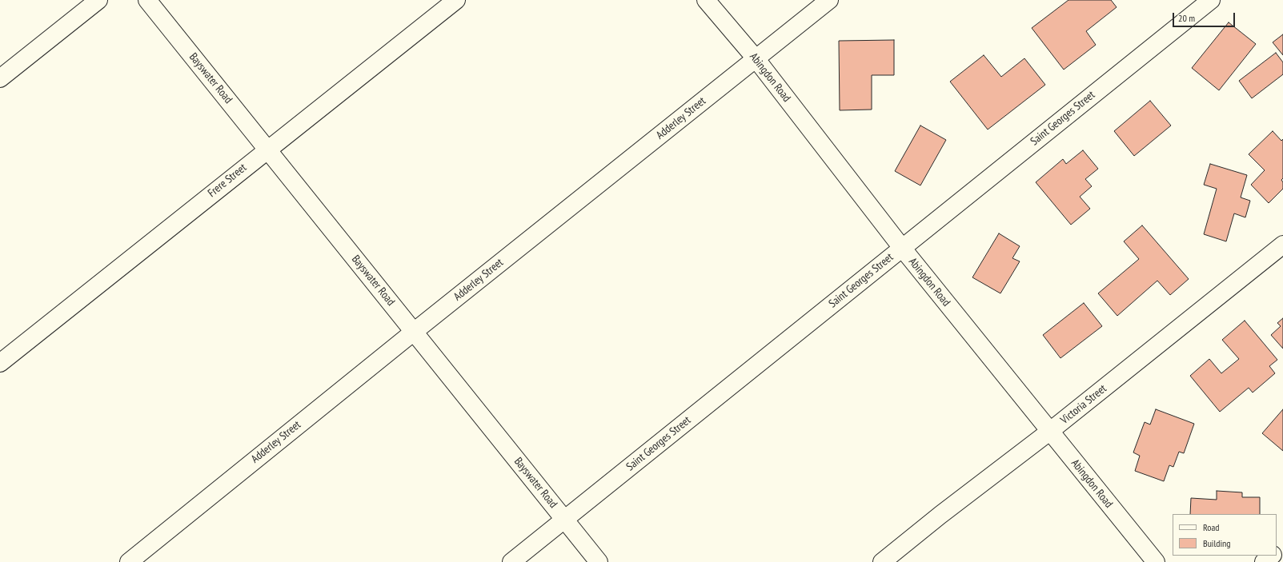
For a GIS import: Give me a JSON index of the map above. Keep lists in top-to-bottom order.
{
  "streets": {
    "street": [
      "Abingdon Road",
      "Bayswater Road",
      "Adderley Street",
      "Saint Georges Street",
      "Frere Street",
      "Victoria Street"
    ]
  },
  "crossings": [
    ["Abingdon Road", "Adderley Street"],
    ["Abingdon Road", "Saint Georges Street"],
    ["Abingdon Road", "Victoria Street"],
    ["Bayswater Road", "Adderley Street"],
    ["Bayswater Road", "Saint Georges Street"],
    ["Bayswater Road", "Frere Street"]
  ],
  "legend": ["Road", "Building"],
  "scale_bar": "20 m"
}
